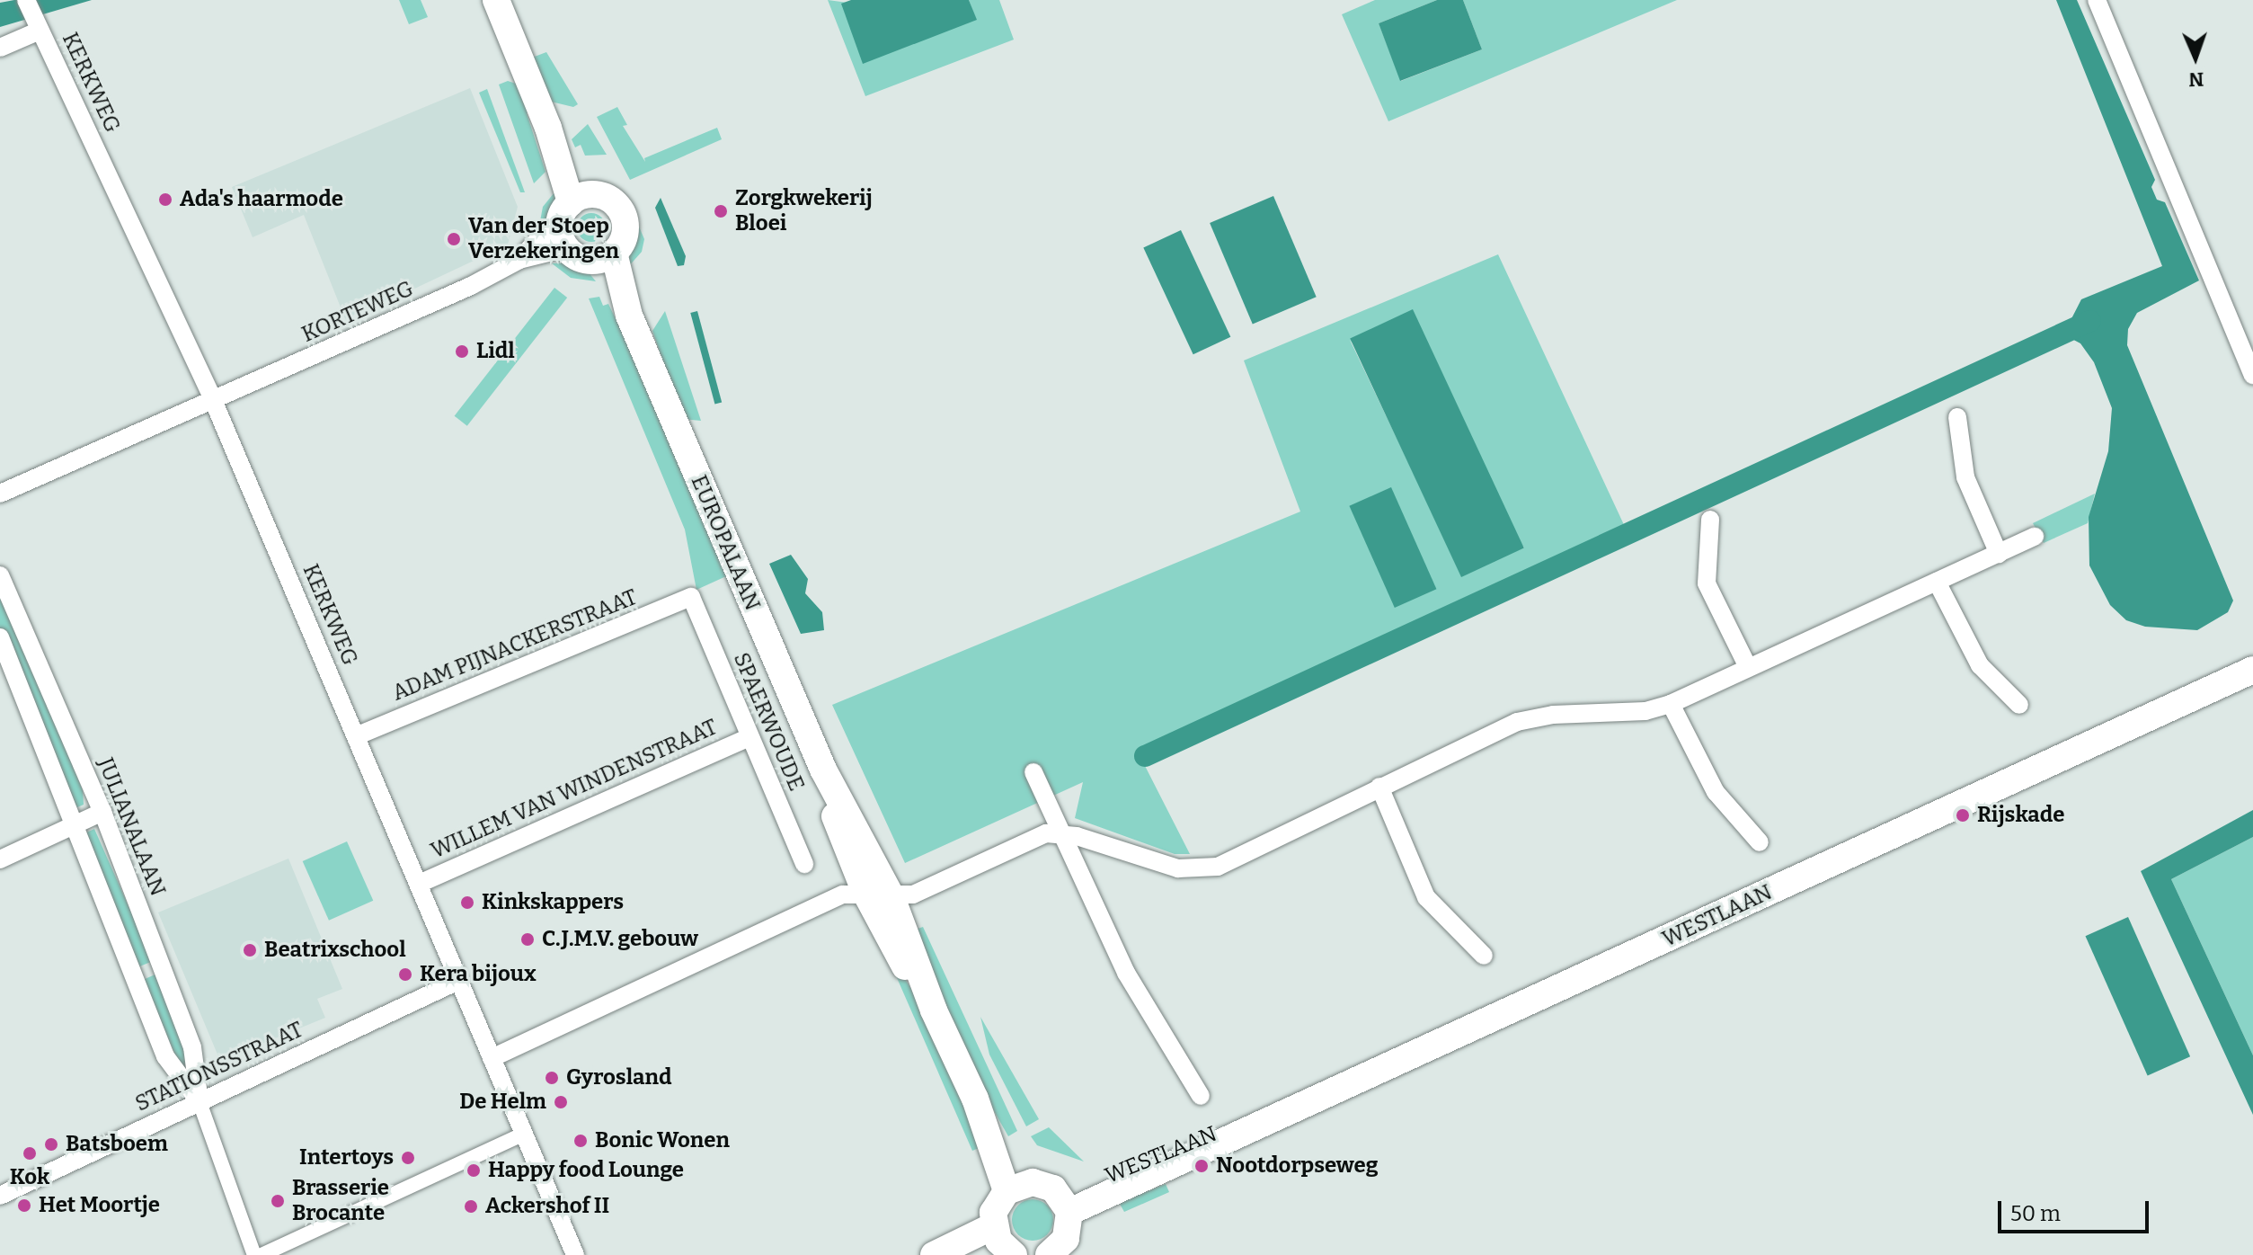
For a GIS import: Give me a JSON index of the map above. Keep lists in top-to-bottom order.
{
  "streets": {
    "main road": ["EUROPALAAN", "WESTLAAN"],
    "street": [
      "KERKWEG",
      "KORTEWEG",
      "ADAM PIJNACKERSTRAAT",
      "SPAERWOUDE",
      "WILLEM VAN WINDENSTRAAT",
      "JULIANALAAN",
      "STATIONSSTRAAT"
    ]
  },
  "crossings": [
    ["KERKWEG", "KORTEWEG"],
    ["KERKWEG", "ADAM PIJNACKERSTRAAT"],
    ["KERKWEG", "WILLEM VAN WINDENSTRAAT"],
    ["KERKWEG", "STATIONSSTRAAT"],
    ["KORTEWEG", "EUROPALAAN"],
    ["ADAM PIJNACKERSTRAAT", "SPAERWOUDE"],
    ["SPAERWOUDE", "WILLEM VAN WINDENSTRAAT"],
    ["JULIANALAAN", "STATIONSSTRAAT"]
  ],
  "places": [
    "Ada's haarmode",
    "Zorgkwekerij Bloei",
    "Van der Stoep Verzekeringen",
    "Lidl",
    "Rijskade",
    "Kinkskappers",
    "C.J.M.V. gebouw",
    "Beatrixschool",
    "Kera bijoux",
    "Gyrosland",
    "De Helm",
    "Bonic Wonen",
    "Batsboem",
    "Kok",
    "Intertoys",
    "Nootdorpseweg",
    "Happy food Lounge",
    "Brasserie Brocante",
    "Het Moortje",
    "Ackershof II"
  ],
  "scale_bar": "50 m",
  "north": "bottom"
}
